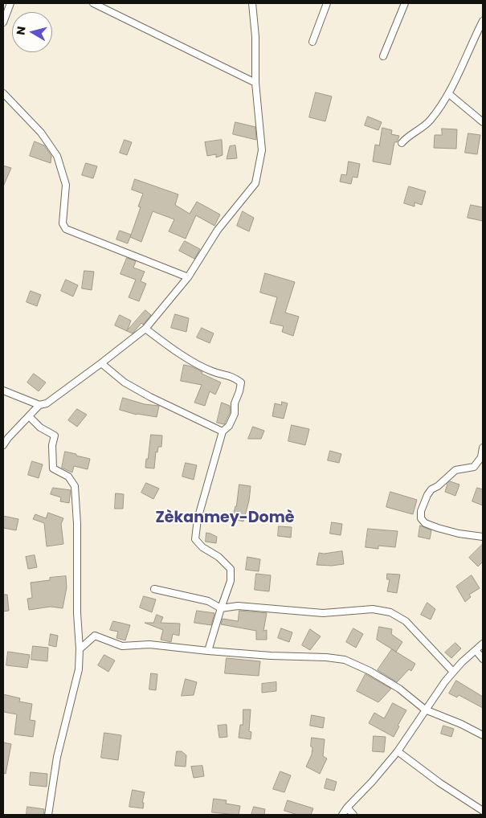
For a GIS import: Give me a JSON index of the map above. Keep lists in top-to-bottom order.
{
  "districts": ["Zèkanmey-Domè"],
  "north": "left"
}
